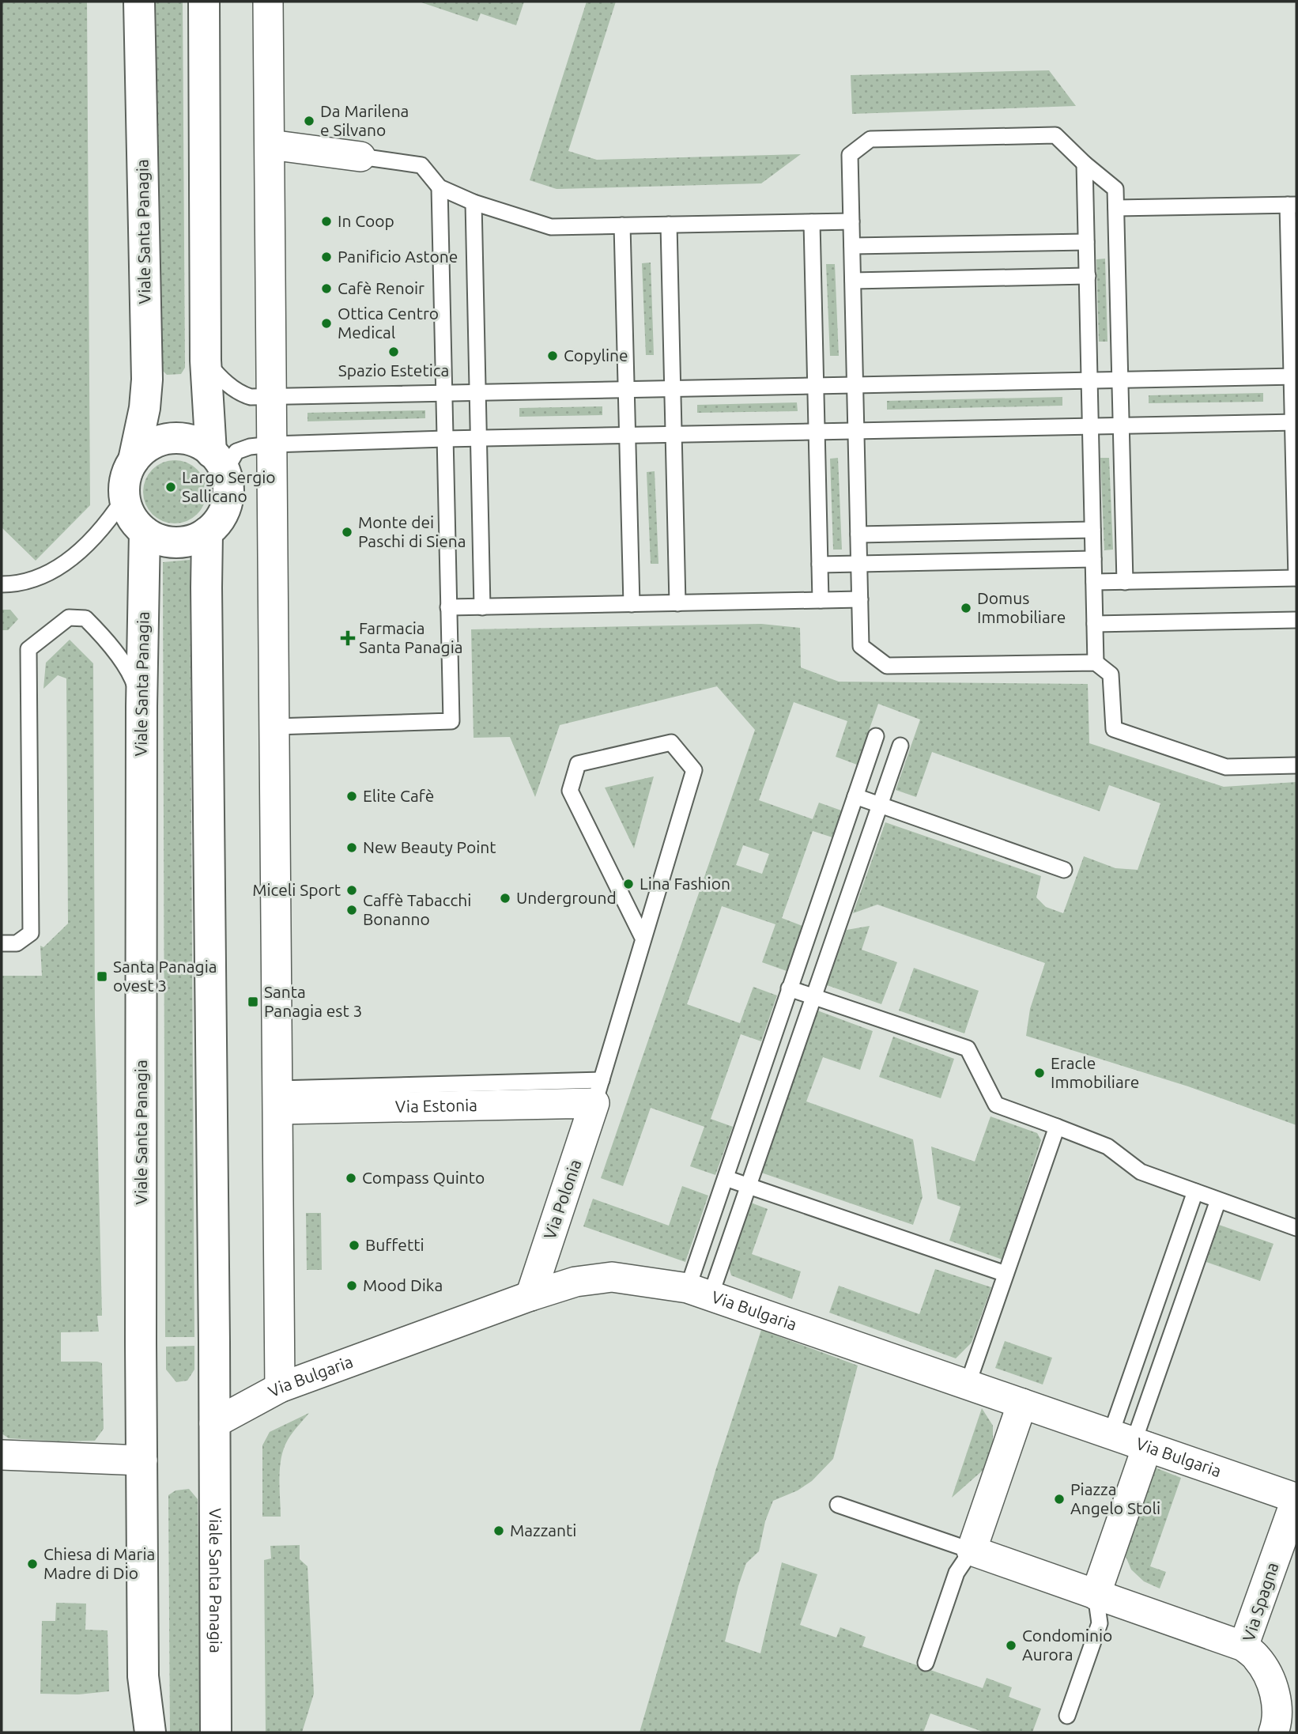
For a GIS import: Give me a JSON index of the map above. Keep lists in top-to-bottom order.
{
  "streets": {
    "main road": ["Viale Santa Panagia"],
    "street": [
      "Via Estonia",
      "Via Polonia",
      "Via Bulgaria",
      "Via Spagna"
    ]
  },
  "crossings": [
    ["Viale Santa Panagia", "Via Bulgaria"],
    ["Via Estonia", "Via Polonia"],
    ["Via Polonia", "Via Bulgaria"],
    ["Via Bulgaria", "Via Spagna"]
  ],
  "places": {
    "other": [
      "Da Marilena e Silvano",
      "In Coop",
      "Panificio Astone",
      "Cafè Renoir",
      "Ottica Centro Medical",
      "Spazio Estetica",
      "Copyline",
      "Largo Sergio Sallicano",
      "Monte dei Paschi di Siena",
      "Domus Immobiliare",
      "Elite Cafè",
      "New Beauty Point",
      "Lina Fashion",
      "Miceli Sport",
      "Underground",
      "Caffè Tabacchi Bonanno",
      "Eracle Immobiliare",
      "Compass Quinto",
      "Buffetti",
      "Mood Dika",
      "Piazza Angelo Stoli",
      "Mazzanti",
      "Chiesa di Maria Madre di Dio",
      "Condominio Aurora"
    ],
    "health": ["Farmacia Santa Panagia"],
    "transit": ["Santa Panagia ovest 3", "Santa Panagia est 3"]
  }
}
